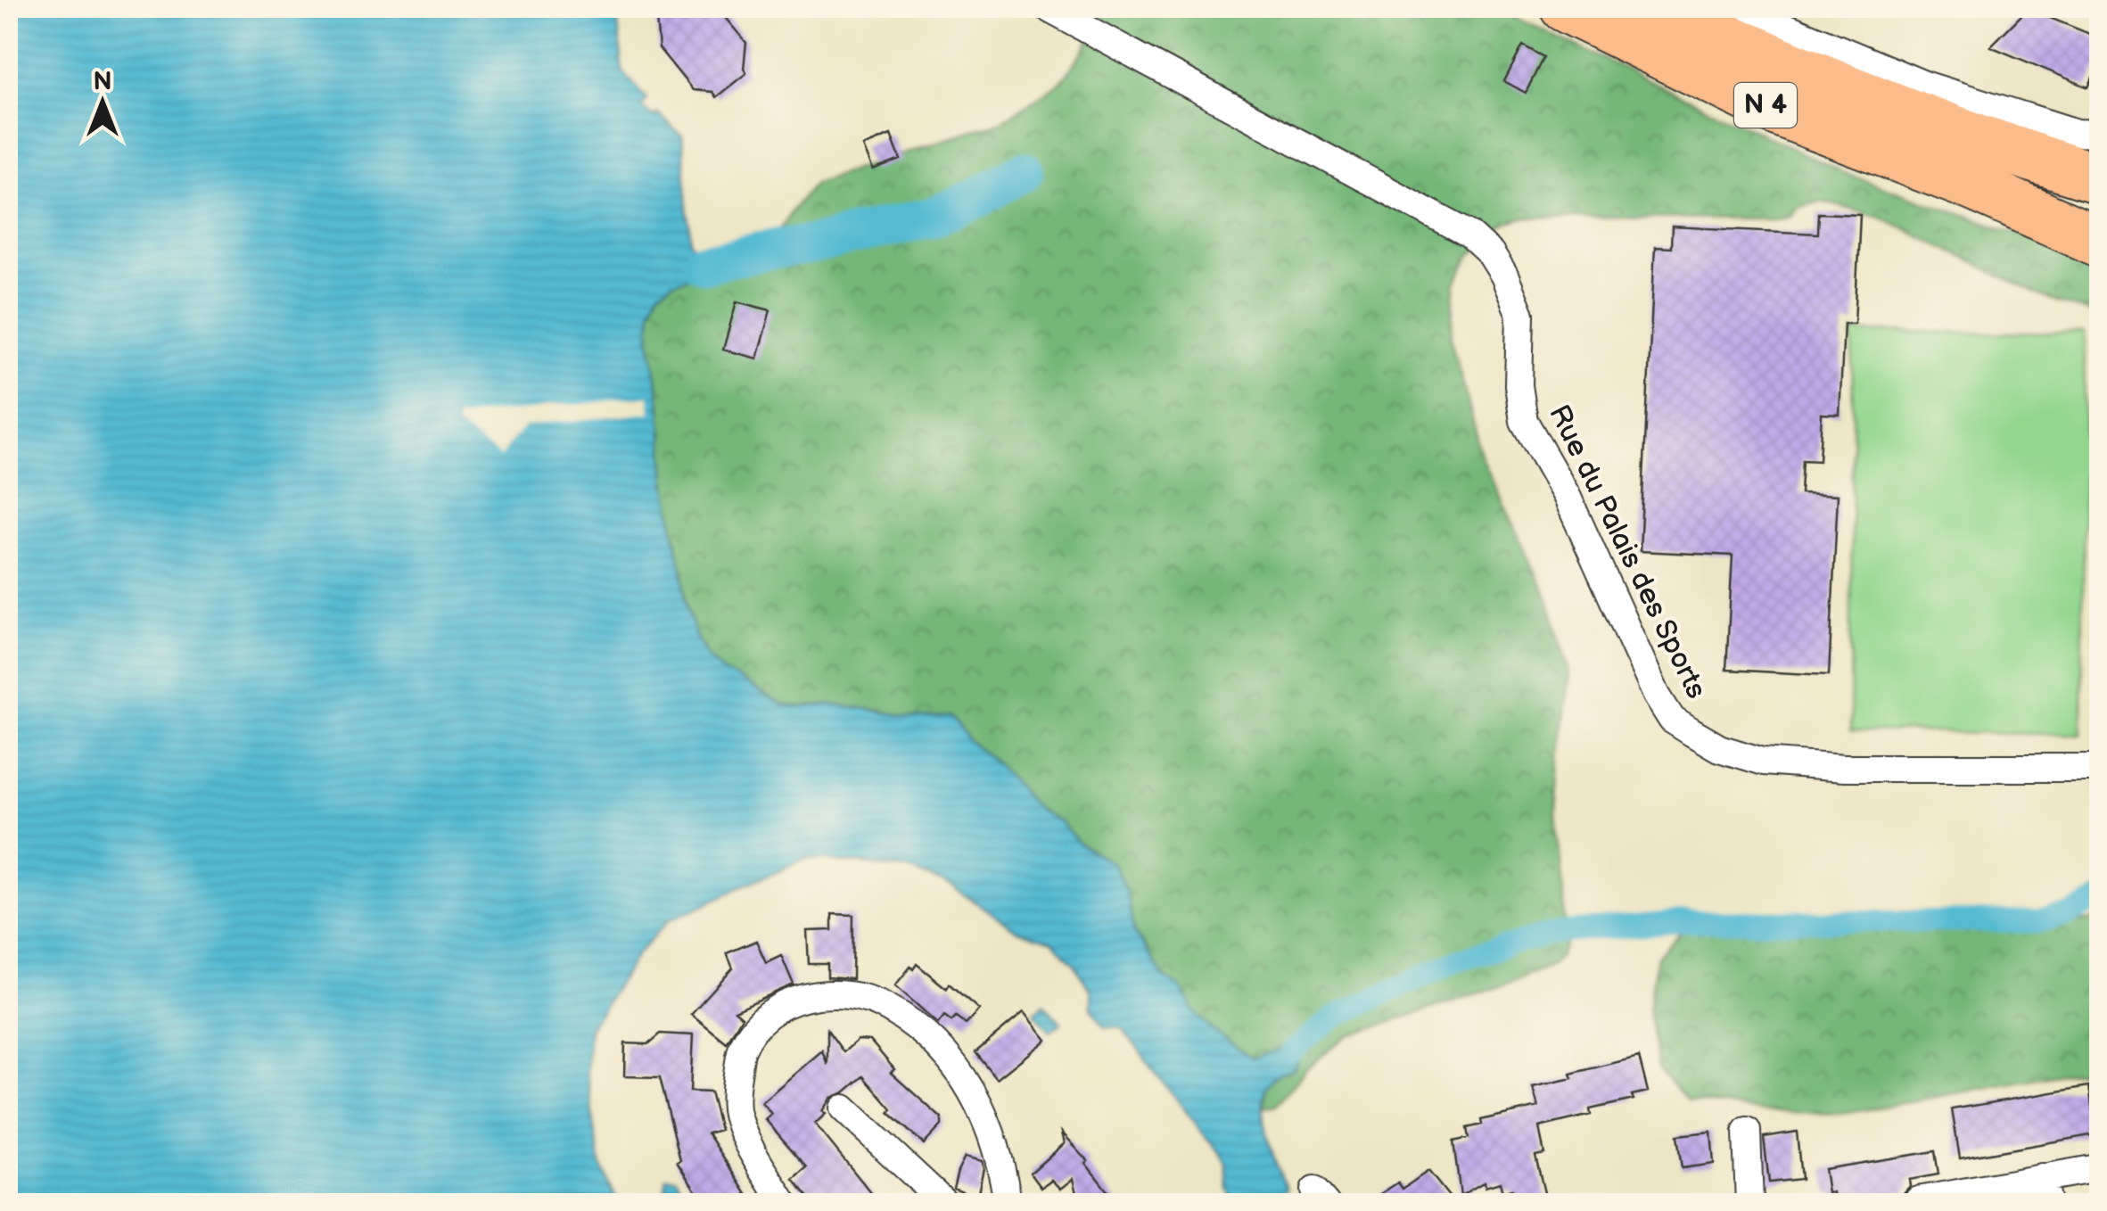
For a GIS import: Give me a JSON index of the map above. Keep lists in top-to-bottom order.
{
  "streets": {
    "highway": ["N 4"],
    "street": ["Rue du Palais des Sports"]
  },
  "north": "top"
}
